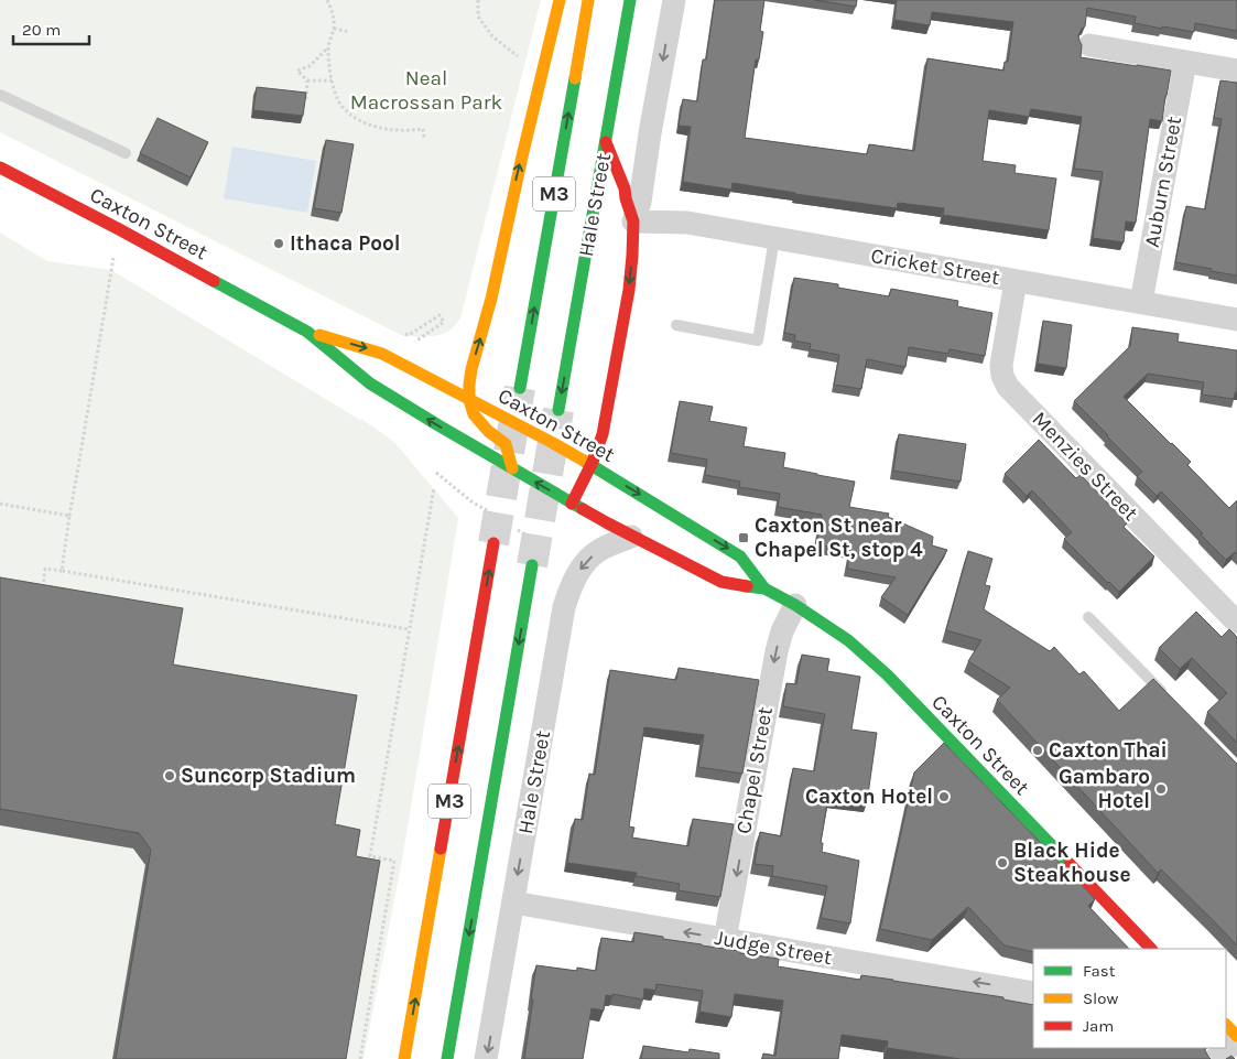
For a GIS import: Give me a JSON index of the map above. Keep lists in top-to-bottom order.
{
  "streets": {
    "main road": ["M3", "Hale Street", "Caxton Street"],
    "street": [
      "Auburn Street",
      "Cricket Street",
      "Menzies Street",
      "Chapel Street",
      "Judge Street"
    ]
  },
  "crossings": [
    ["Auburn Street", "Cricket Street"],
    ["Hale Street", "Caxton Street"],
    ["Hale Street", "Cricket Street"],
    ["Hale Street", "Judge Street"],
    ["Caxton Street", "Chapel Street"],
    ["Cricket Street", "Menzies Street"],
    ["Chapel Street", "Judge Street"]
  ],
  "one_way": ["Chapel Street", "Judge Street"],
  "parks": ["Neal Macrossan Park"],
  "places": {
    "other": [
      "Ithaca Pool",
      "Caxton Thai",
      "Suncorp Stadium",
      "Gambaro Hotel",
      "Caxton Hotel",
      "Black Hide Steakhouse"
    ],
    "transit": ["Caxton St near Chapel St, stop 4"]
  },
  "legend": ["Fast", "Slow", "Jam"],
  "scale_bar": "20 m"
}
